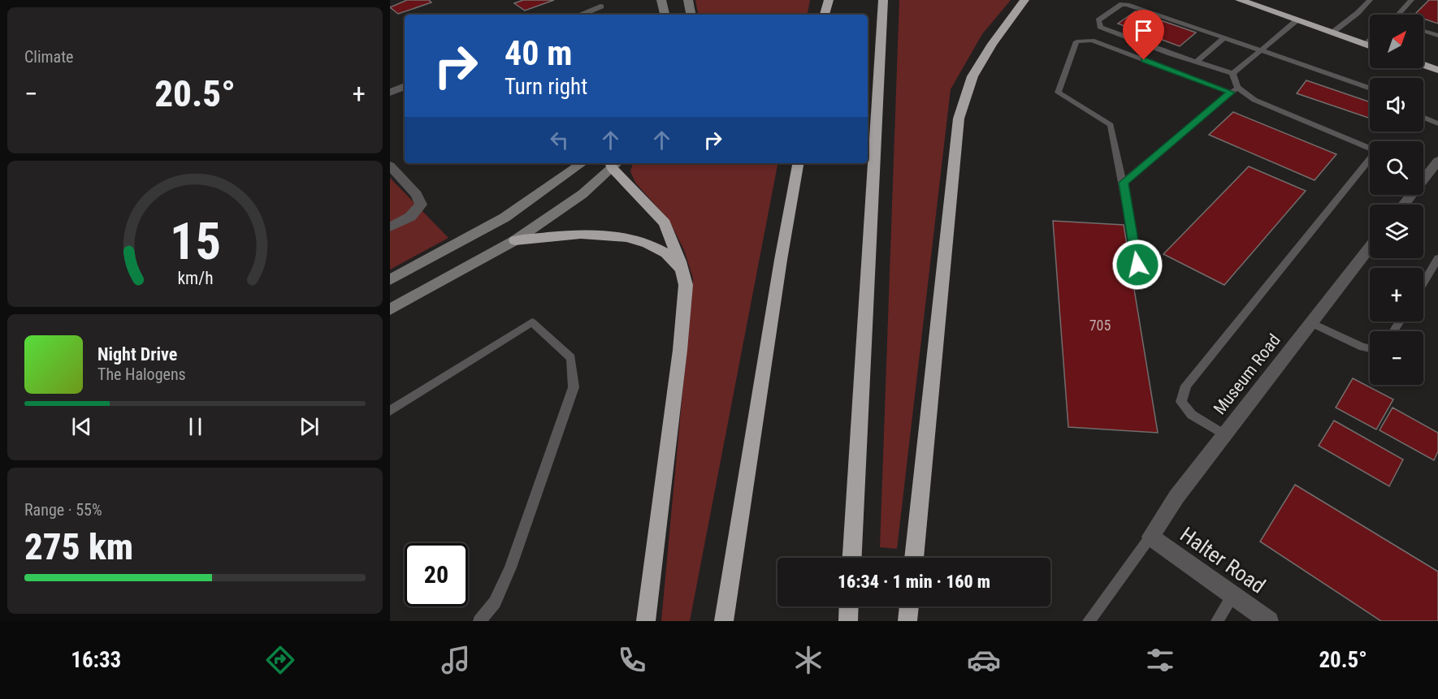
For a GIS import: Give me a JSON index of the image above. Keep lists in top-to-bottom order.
{
  "streets": {
    "street": ["Museum Road", "Halter Road"]
  },
  "crossings": [
    ["Museum Road", "Halter Road"]
  ],
  "house_numbers": ["705"],
  "north": "top right",
  "page": {
    "tile": [
      "Climate",
      ["Range · 55%", "275 km"]
    ],
    "map_buttons": ["+", "−"],
    "turn": ["40 m", "Turn right"],
    "heat": ["−", "20.5°", "+"],
    "song": ["Night Drive", "The Halogens"],
    "limit": "20",
    "trip": "16:34 · 1 min · 160 m",
    "tabs": ["16:33", "20.5°"],
    "gauge": ["15", "km/h"]
  }
}
